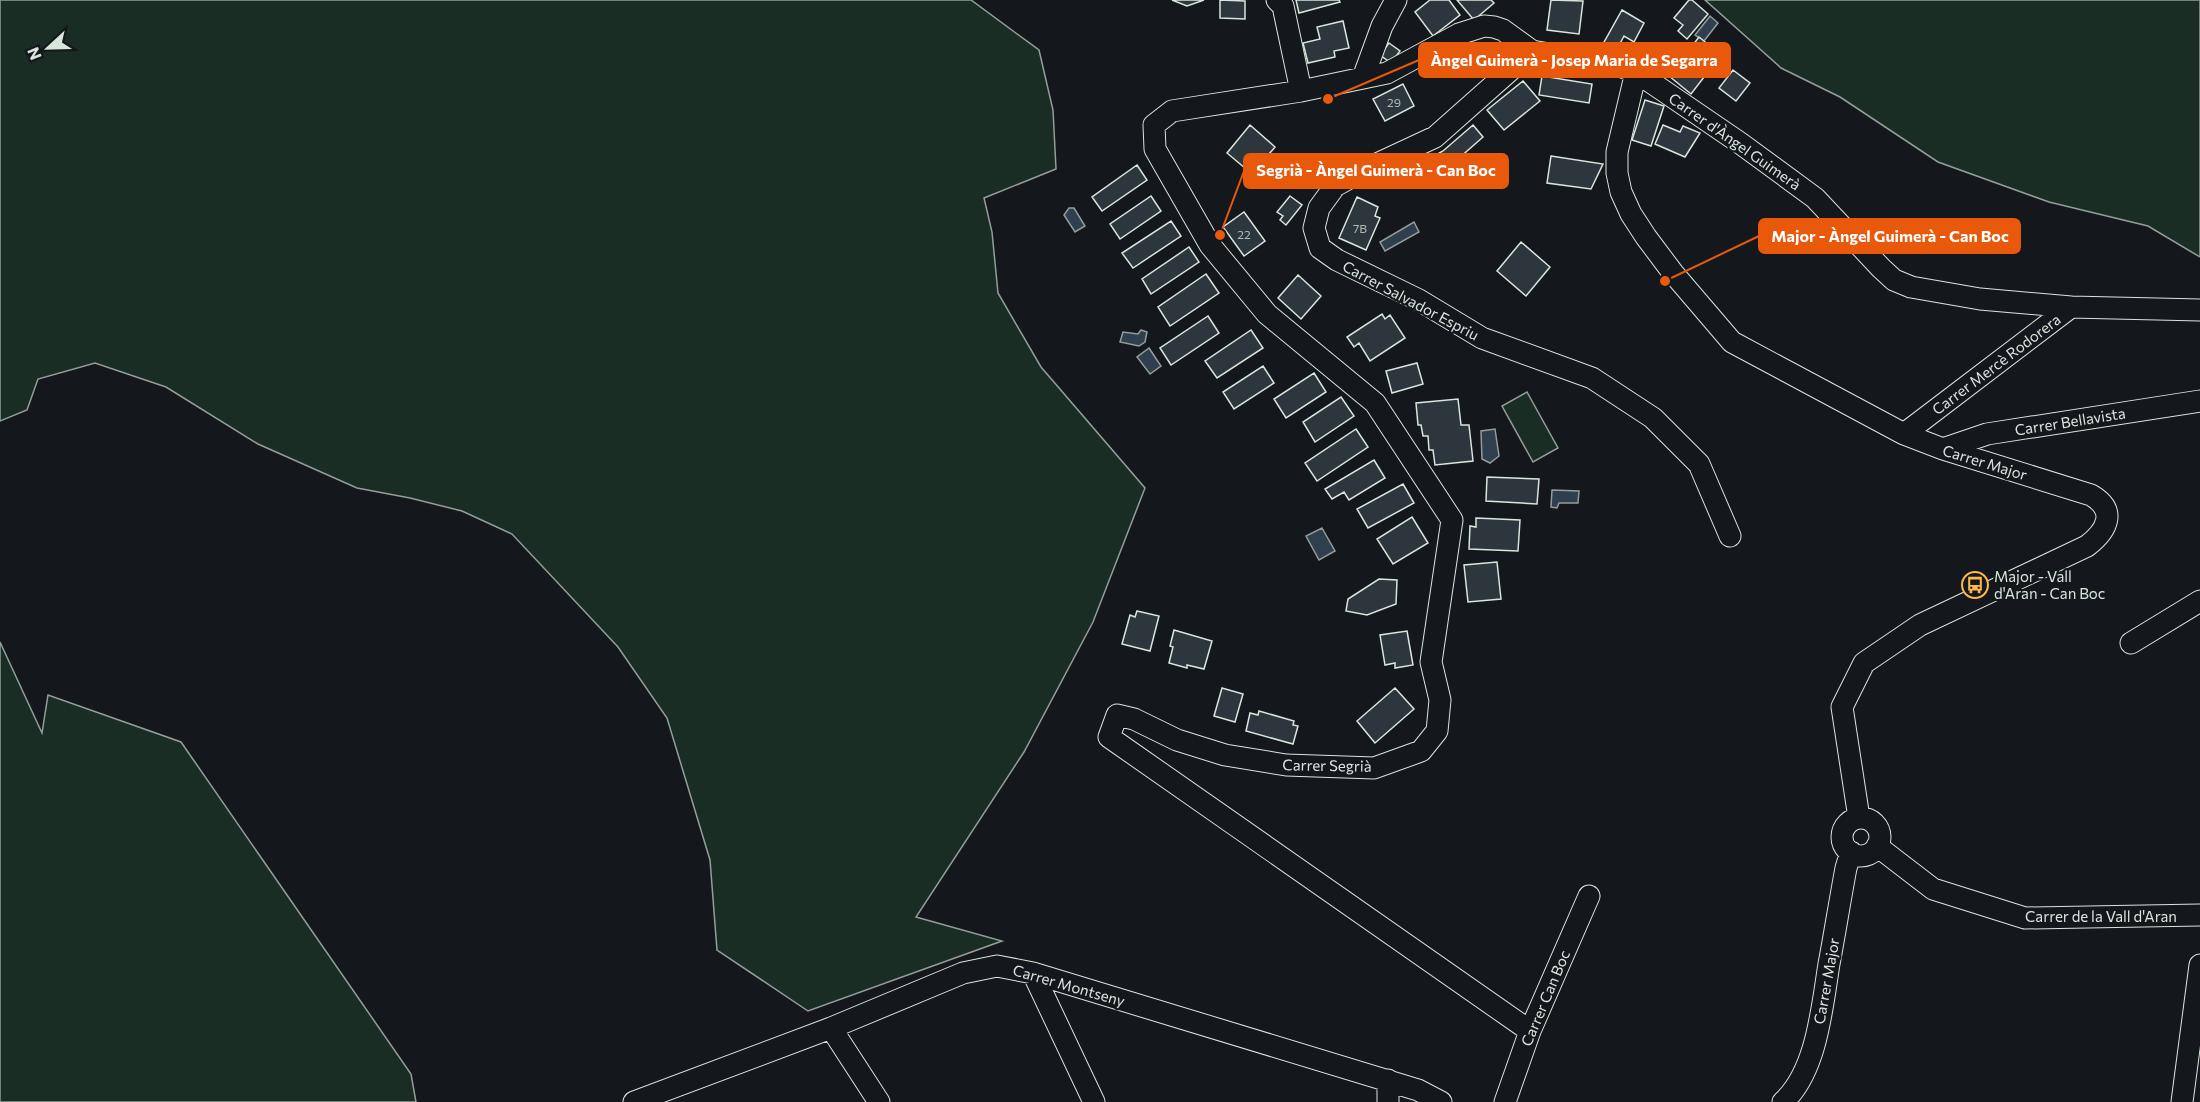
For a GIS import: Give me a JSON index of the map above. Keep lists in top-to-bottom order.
{
  "streets": {
    "street": [
      "Carrer d'Àngel Guimerà",
      "Carrer Salvador Espriu",
      "Carrer Mercè Rodorera",
      "Carrer Bellavista",
      "Carrer Major",
      "Carrer Segrià",
      "Carrer de la Vall d'Aran",
      "Carrer Montseny",
      "Carrer Can Boc"
    ]
  },
  "crossings": [
    ["Carrer d'Àngel Guimerà", "Carrer Salvador Espriu"],
    ["Carrer d'Àngel Guimerà", "Carrer Mercè Rodorera"],
    ["Carrer d'Àngel Guimerà", "Carrer Major"],
    ["Carrer d'Àngel Guimerà", "Carrer Segrià"],
    ["Carrer Mercè Rodorera", "Carrer Major"],
    ["Carrer Bellavista", "Carrer Major"],
    ["Carrer Major", "Carrer de la Vall d'Aran"],
    ["Carrer Segrià", "Carrer Can Boc"]
  ],
  "places": {
    "other": ["Àngel Guimerà - Josep Maria de Segarra", "Segrià - Àngel Guimerà - Can Boc", "Major - Àngel Guimerà - Can Boc"],
    "bus stop": ["Major - Vall d'Aran - Can Boc"]
  },
  "house_numbers": ["29", "7B", "22"],
  "north": "left"
}
